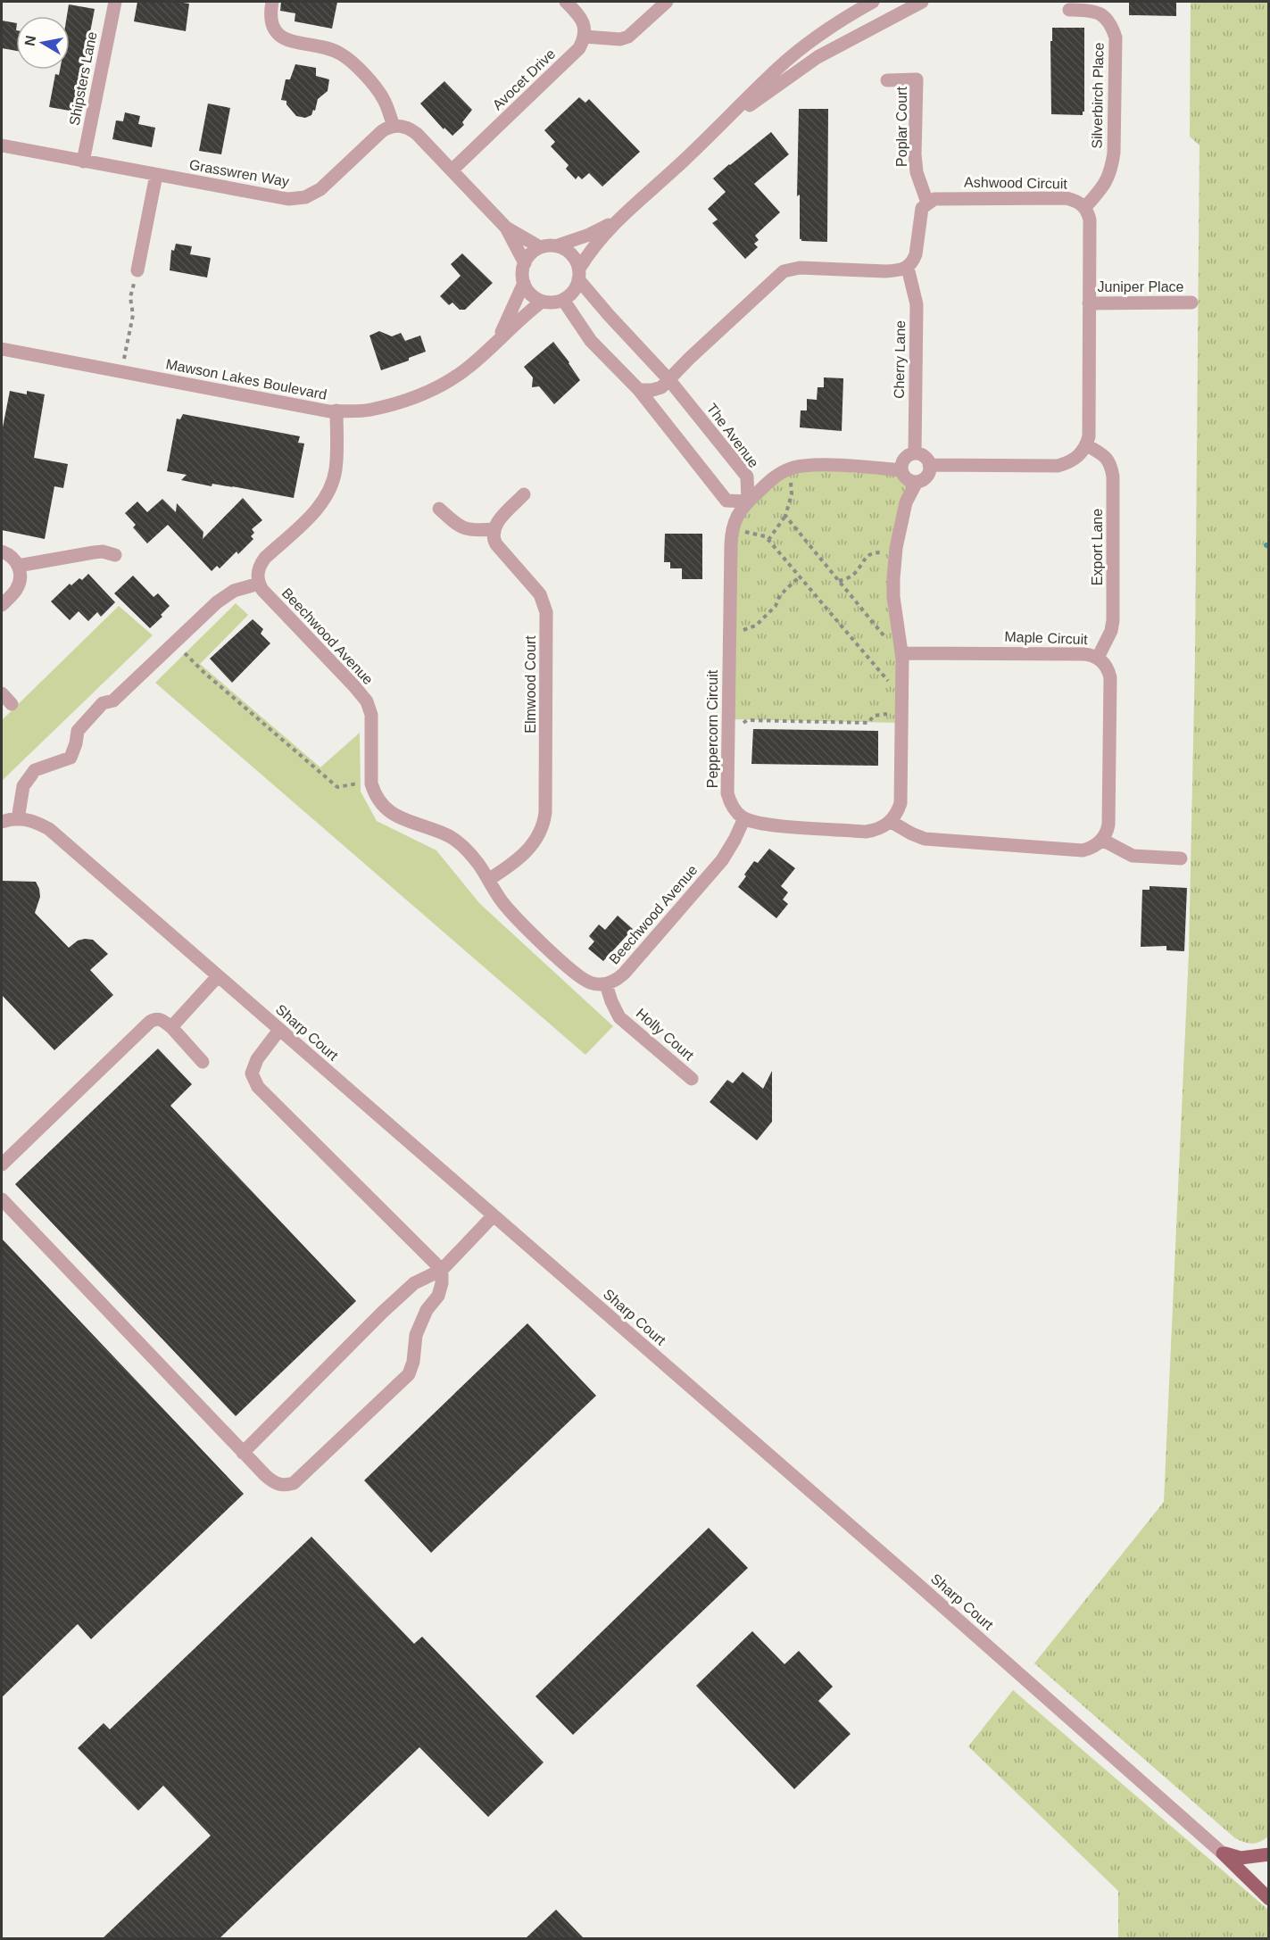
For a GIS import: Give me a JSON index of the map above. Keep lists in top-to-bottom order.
{
  "streets": {
    "street": [
      "Shipsters Lane",
      "Avocet Drive",
      "Silverbirch Place",
      "Poplar Court",
      "Grasswren Way",
      "Ashwood Circuit",
      "Juniper Place",
      "Cherry Lane",
      "Mawson Lakes Boulevard",
      "The Avenue",
      "Export Lane",
      "Beechwood Avenue",
      "Maple Circuit",
      "Elmwood Court",
      "Peppercorn Circuit",
      "Sharp Court",
      "Holly Court"
    ]
  },
  "crossings": [
    ["Shipsters Lane", "Grasswren Way"],
    ["Silverbirch Place", "Ashwood Circuit"],
    ["Poplar Court", "Ashwood Circuit"],
    ["Cherry Lane", "Peppercorn Circuit"],
    ["Mawson Lakes Boulevard", "The Avenue"],
    ["The Avenue", "Peppercorn Circuit"],
    ["Export Lane", "Maple Circuit"],
    ["Beechwood Avenue", "Elmwood Court"],
    ["Beechwood Avenue", "Peppercorn Circuit"],
    ["Beechwood Avenue", "Holly Court"]
  ],
  "north": "left"
}
